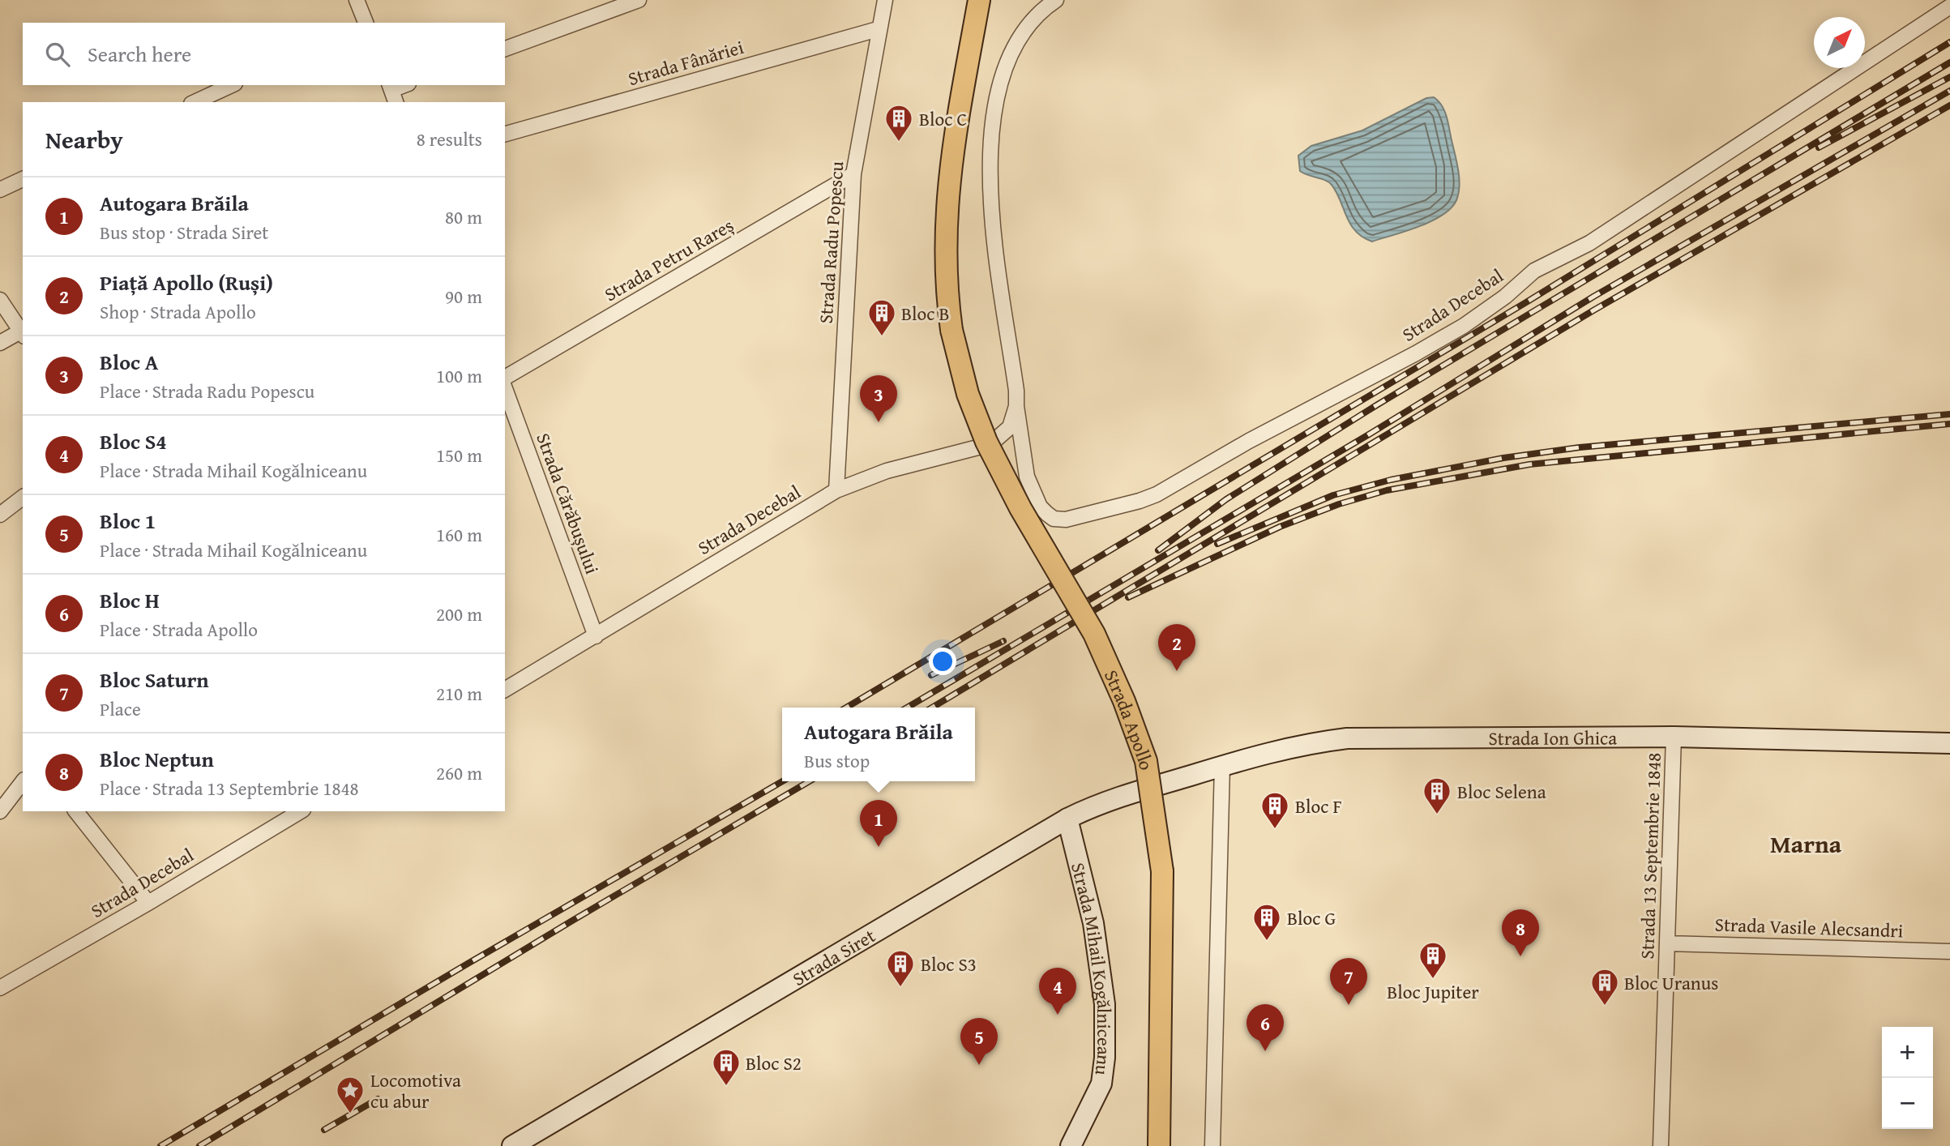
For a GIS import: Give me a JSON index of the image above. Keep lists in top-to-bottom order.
{
  "streets": {
    "main road": ["Strada Apollo"],
    "street": [
      "Strada Fânăriei",
      "Strada Radu Popescu",
      "Strada Petru Rareș",
      "Strada Decebal",
      "Strada Cărăbușului",
      "Strada Ion Ghica",
      "Strada 13 Septembrie 1848",
      "Strada Vasile Alecsandri",
      "Strada Siret",
      "Strada Mihail Kogălniceanu"
    ]
  },
  "crossings": [
    ["Strada Fânăriei", "Strada Radu Popescu"],
    ["Strada Radu Popescu", "Strada Petru Rareș"],
    ["Strada Radu Popescu", "Strada Decebal"],
    ["Strada Decebal", "Strada Cărăbușului"],
    ["Strada Ion Ghica", "Strada 13 Septembrie 1848"],
    ["Strada Ion Ghica", "Strada Siret"],
    ["Strada 13 Septembrie 1848", "Strada Vasile Alecsandri"],
    ["Strada Siret", "Strada Mihail Kogălniceanu"]
  ],
  "districts": ["Marna"],
  "places": {
    "building": [
      "Bloc C",
      "Bloc B",
      "Bloc Selena",
      "Bloc F",
      "Bloc G",
      "Bloc Jupiter",
      "Bloc S3",
      "Bloc Uranus",
      "Bloc S2"
    ],
    "place": ["Locomotiva cu abur"]
  },
  "north": "top right",
  "page": {
    "search": "Search here",
    "heading": ["Nearby", "8 results"],
    "list": [
      {
        "mark": "1",
        "name": "Autogara Brăila",
        "note": "Bus stop · Strada Siret",
        "value": "80 m"
      },
      {
        "mark": "2",
        "name": "Piață Apollo (Ruși)",
        "note": "Shop · Strada Apollo",
        "value": "90 m"
      },
      {
        "mark": "3",
        "name": "Bloc A",
        "note": "Place · Strada Radu Popescu",
        "value": "100 m"
      },
      {
        "mark": "4",
        "name": "Bloc S4",
        "note": "Place · Strada Mihail Kogălniceanu",
        "value": "150 m"
      },
      {
        "mark": "5",
        "name": "Bloc 1",
        "note": "Place · Strada Mihail Kogălniceanu",
        "value": "160 m"
      },
      {
        "mark": "6",
        "name": "Bloc H",
        "note": "Place · Strada Apollo",
        "value": "200 m"
      },
      {
        "mark": "7",
        "name": "Bloc Saturn",
        "note": "Place",
        "value": "210 m"
      },
      {
        "mark": "8",
        "name": "Bloc Neptun",
        "note": "Place · Strada 13 Septembrie 1848",
        "value": "260 m"
      }
    ],
    "pins": [
      "3",
      "2",
      "1",
      "8",
      "7",
      "4",
      "6",
      "5"
    ],
    "popup": ["Autogara Brăila", "Bus stop"],
    "map_buttons": ["+", "−"]
  }
}
